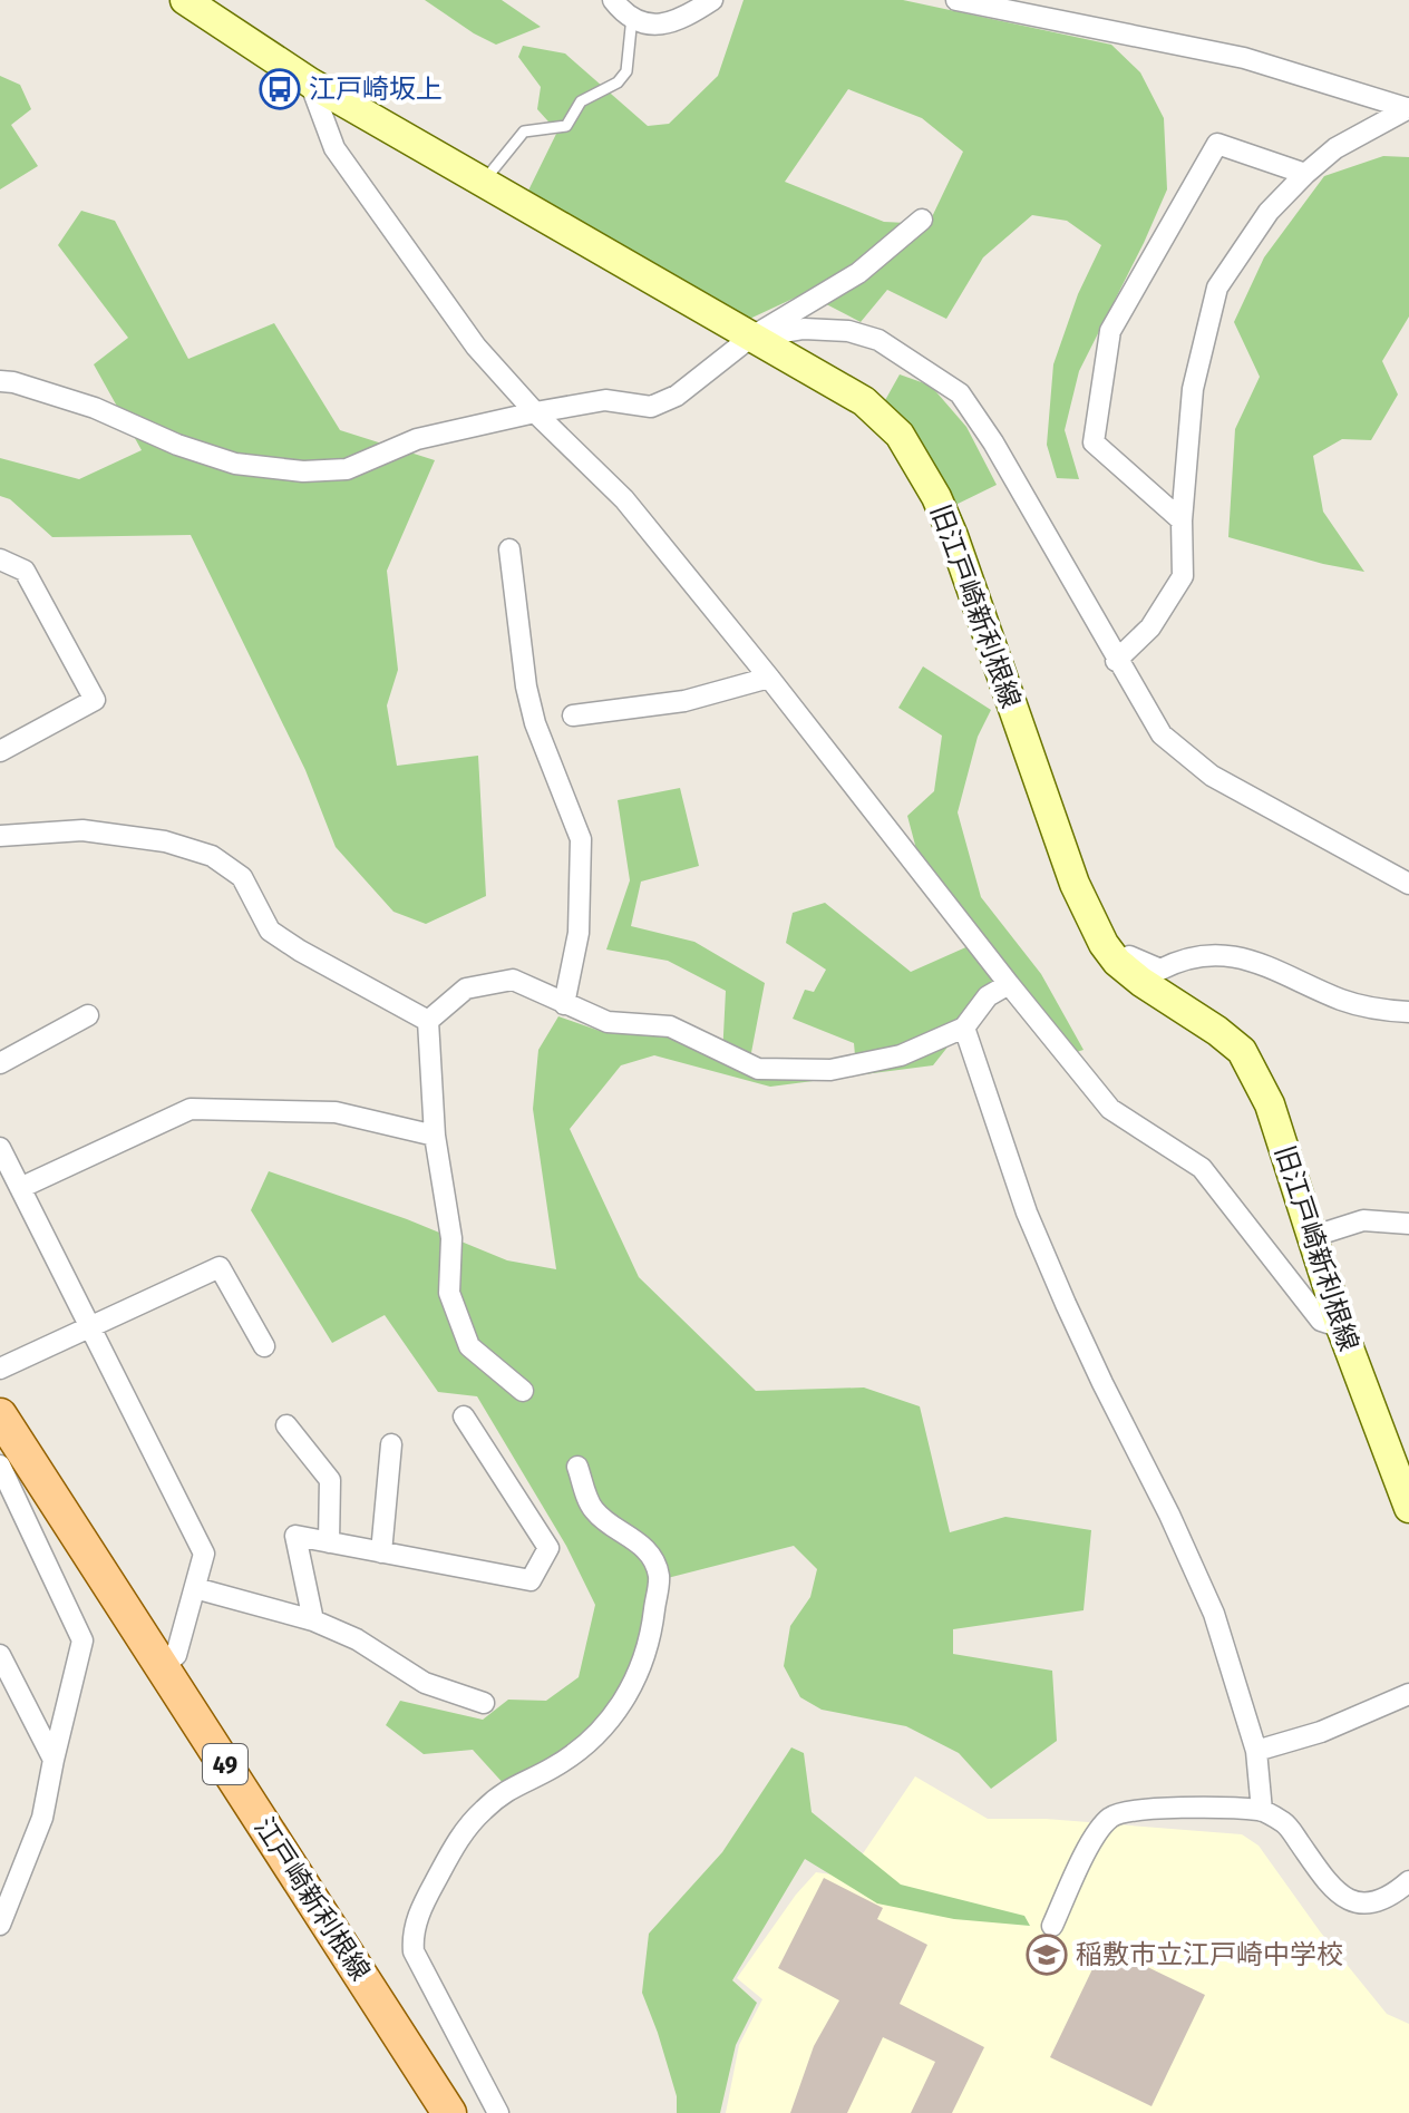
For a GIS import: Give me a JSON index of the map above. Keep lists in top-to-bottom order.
{
  "streets": {
    "main road": ["49", "江戸崎新利根線"],
    "street": ["旧江戸崎新利根線"]
  },
  "places": {
    "bus stop": ["江戸崎坂上"],
    "school or university": ["稲敷市立江戸崎中学校"]
  }
}
